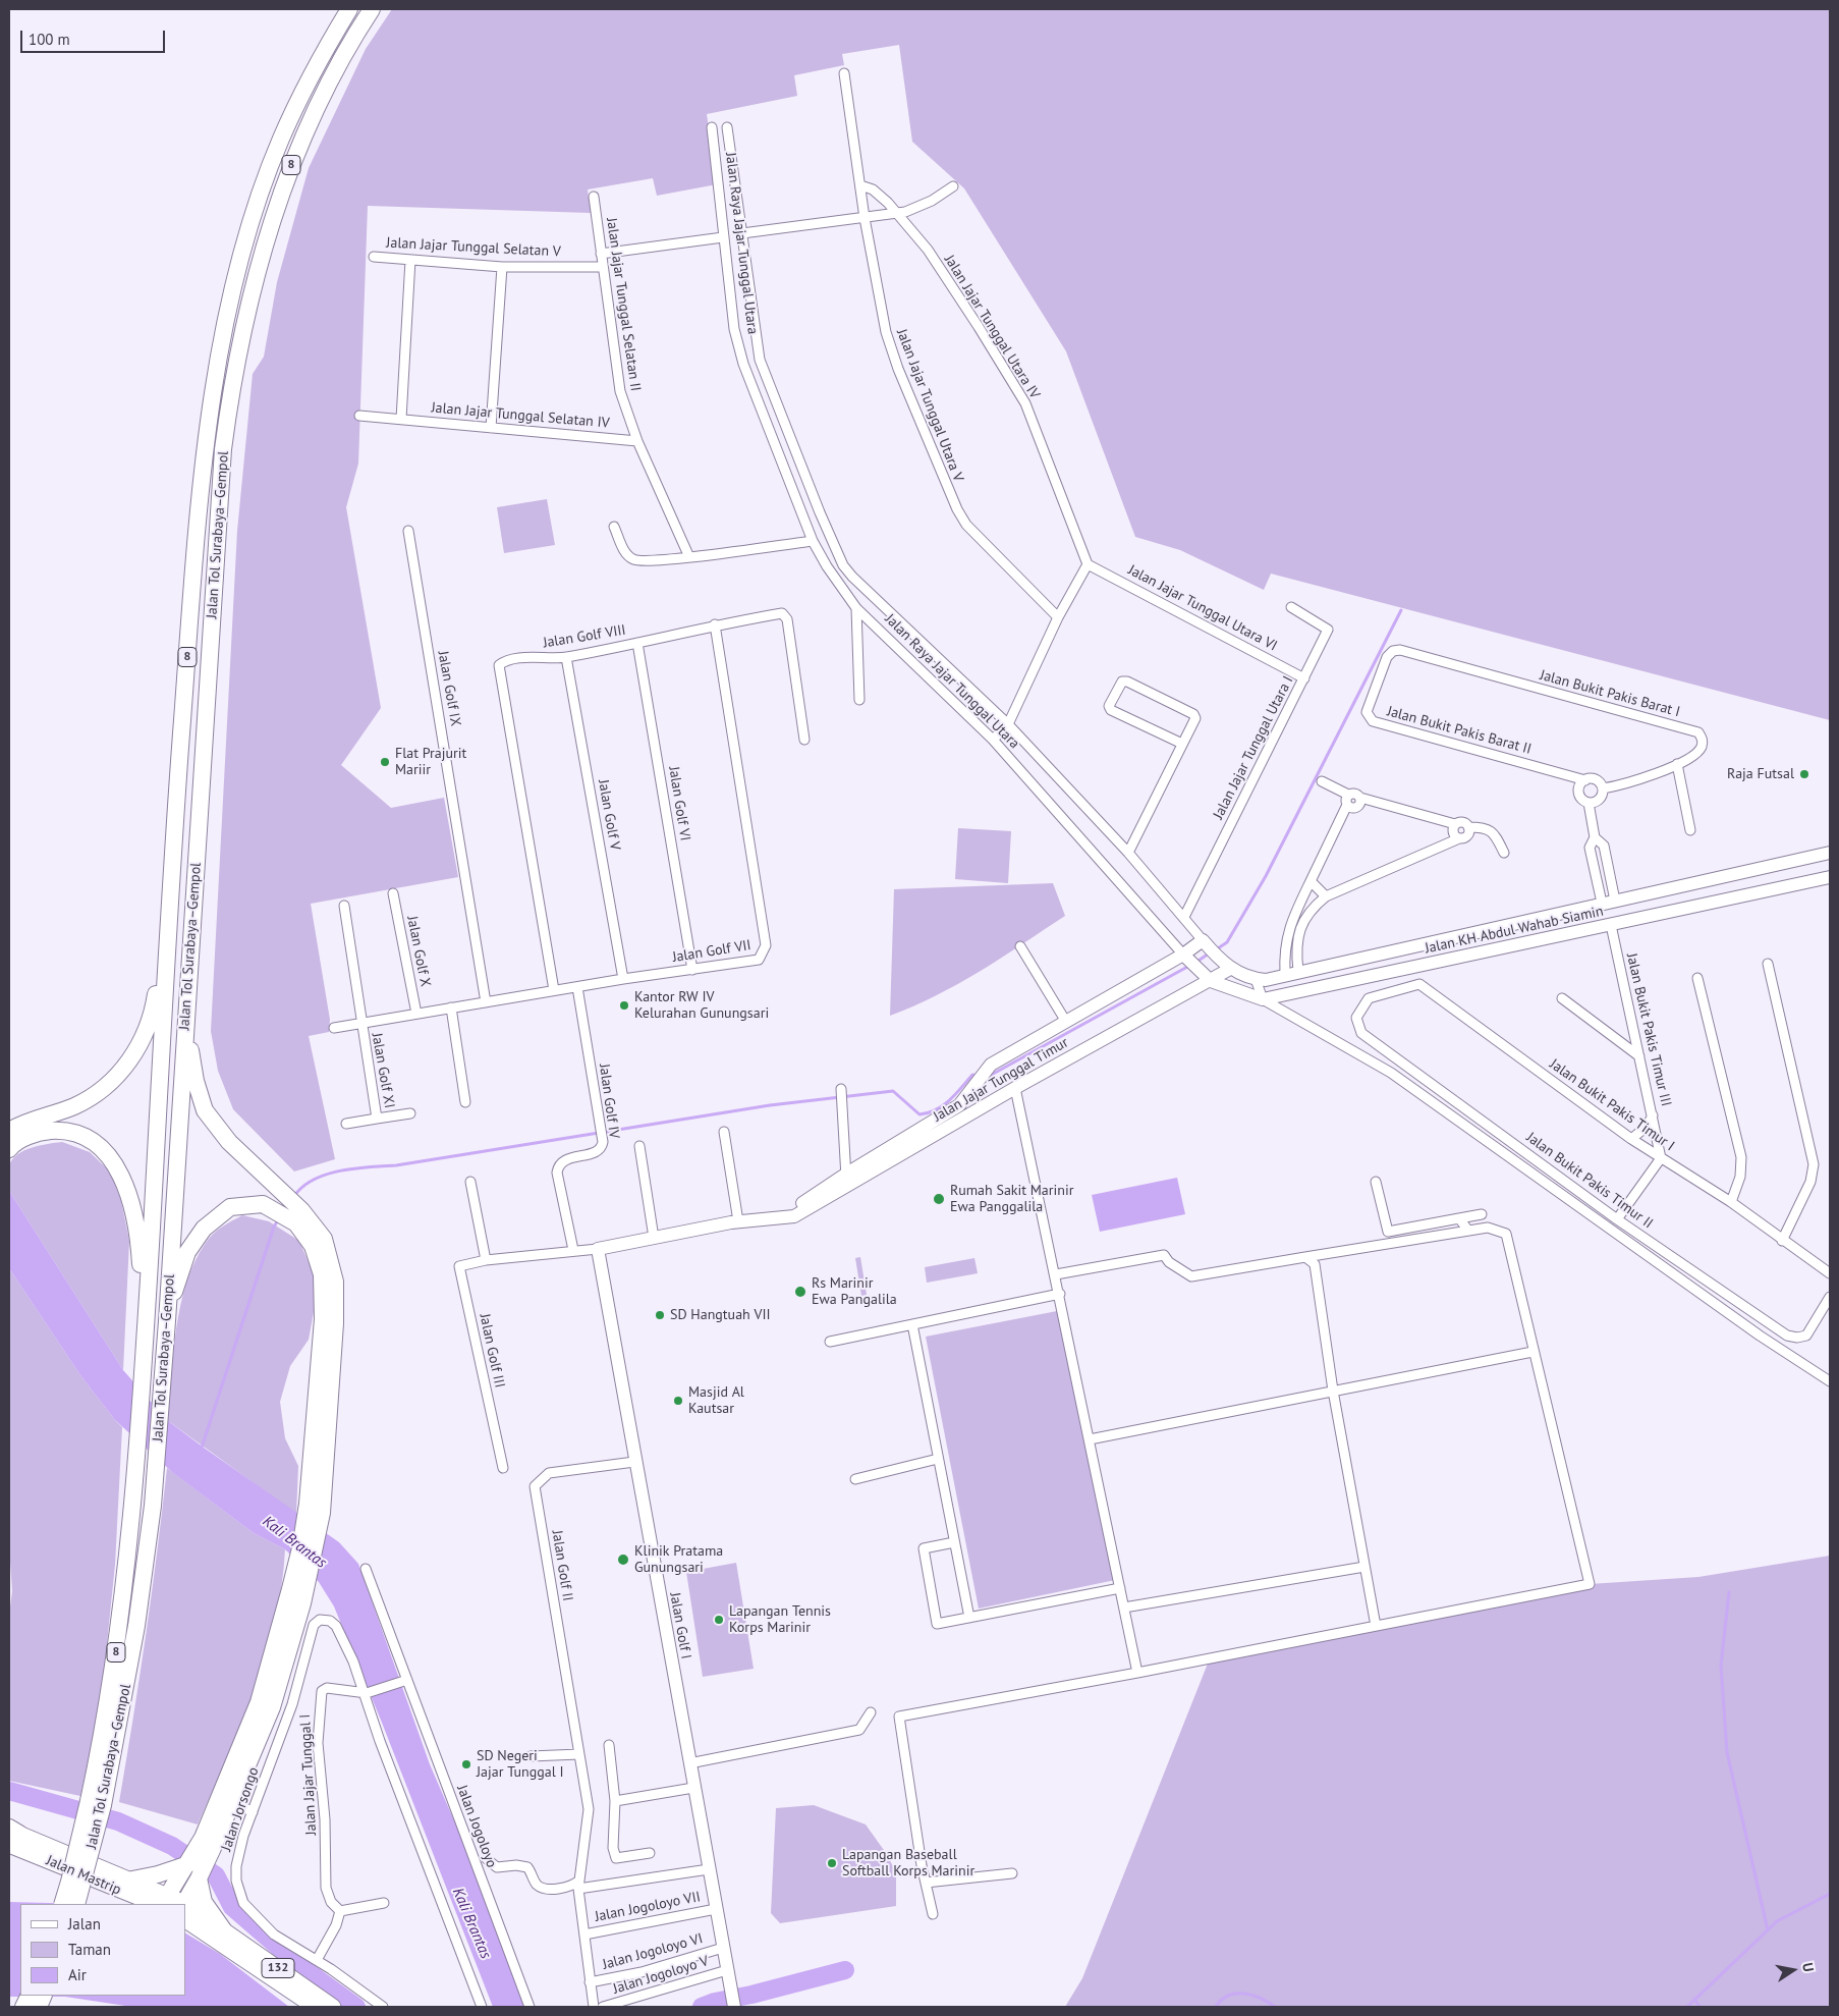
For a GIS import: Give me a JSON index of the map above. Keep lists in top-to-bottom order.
{
  "streets": {
    "highway": ["8", "Jalan Tol Surabaya–Gempol"],
    "main road": [
      "Jalan Raya Jajar Tunggal Utara",
      "Jalan KH Abdul Wahab Siamin",
      "Jalan Jajar Tunggal Timur",
      "Jalan Golf I",
      "Jalan Mastrip",
      "132"
    ],
    "street": [
      "Jalan Jajar Tunggal Selatan V",
      "Jalan Jajar Tunggal Selatan II",
      "Jalan Jajar Tunggal Utara IV",
      "Jalan Jajar Tunggal Utara V",
      "Jalan Jajar Tunggal Selatan IV",
      "Jalan Jajar Tunggal Utara VI",
      "Jalan Golf VIII",
      "Jalan Golf IX",
      "Jalan Bukit Pakis Barat I",
      "Jalan Bukit Pakis Barat II",
      "Jalan Jajar Tunggal Utara I",
      "Jalan Golf VI",
      "Jalan Golf V",
      "Jalan Golf X",
      "Jalan Golf VII",
      "Jalan Bukit Pakis Timur III",
      "Jalan Golf XI",
      "Jalan Golf IV",
      "Jalan Bukit Pakis Timur I",
      "Jalan Bukit Pakis Timur II",
      "Jalan Golf III",
      "Jalan Golf II",
      "Jalan Jajar Tunggal I",
      "Jalan Jorsongo",
      "Jalan Jogoloyo",
      "Jalan Jogoloyo VII",
      "Jalan Jogoloyo VI",
      "Jalan Jogoloyo V"
    ]
  },
  "crossings": [
    ["Jalan Raya Jajar Tunggal Utara", "Jalan Jajar Tunggal Utara I"],
    ["Jalan Raya Jajar Tunggal Utara", "Jalan Jajar Tunggal Timur"],
    ["Jalan Jajar Tunggal Selatan V", "Jalan Jajar Tunggal Selatan II"],
    ["Jalan Jajar Tunggal Selatan II", "Jalan Jajar Tunggal Selatan IV"],
    ["Jalan Jajar Tunggal Utara IV", "Jalan Jajar Tunggal Utara V"],
    ["Jalan Jajar Tunggal Utara IV", "Jalan Jajar Tunggal Utara VI"],
    ["Jalan Jajar Tunggal Utara VI", "Jalan Jajar Tunggal Utara I"],
    ["Jalan Golf VIII", "Jalan Golf VI"],
    ["Jalan Golf VIII", "Jalan Golf V"],
    ["Jalan Golf VIII", "Jalan Golf VII"],
    ["Jalan Golf IX", "Jalan Golf VII"],
    ["Jalan Bukit Pakis Barat I", "Jalan Bukit Pakis Barat II"],
    ["Jalan Golf VI", "Jalan Golf VII"],
    ["Jalan Golf V", "Jalan Golf VII"],
    ["Jalan KH Abdul Wahab Siamin", "Jalan Bukit Pakis Timur III"],
    ["Jalan Golf X", "Jalan Golf VII"],
    ["Jalan Golf VII", "Jalan Golf XI"],
    ["Jalan Golf VII", "Jalan Golf IV"],
    ["Jalan Bukit Pakis Timur III", "Jalan Bukit Pakis Timur I"],
    ["Jalan Jajar Tunggal Timur", "Jalan Golf III"],
    ["Jalan Jajar Tunggal Timur", "Jalan Golf I"],
    ["Jalan Golf IV", "Jalan Golf III"],
    ["Jalan Bukit Pakis Timur I", "Jalan Bukit Pakis Timur II"],
    ["Jalan Golf III", "Jalan Golf I"],
    ["Jalan Golf II", "Jalan Golf I"],
    ["Jalan Golf II", "Jalan Jogoloyo VII"],
    ["Jalan Golf II", "Jalan Jogoloyo VI"],
    ["Jalan Golf I", "Jalan Jogoloyo VII"],
    ["Jalan Golf I", "Jalan Jogoloyo VI"],
    ["Jalan Golf I", "Jalan Jogoloyo V"],
    ["Jalan Jajar Tunggal I", "Jalan Jorsongo"],
    ["Jalan Jajar Tunggal I", "Jalan Jogoloyo"]
  ],
  "water": ["Kali Brantas"],
  "places": [
    "Flat Prajurit Mariir",
    "Raja Futsal",
    "Kantor RW IV Kelurahan Gunungsari",
    "Rumah Sakit Marinir Ewa Panggalila",
    "Rs Marinir Ewa Pangalila",
    "SD Hangtuah VII",
    "Masjid Al Kautsar",
    "Klinik Pratama Gunungsari",
    "Lapangan Tennis Korps Marinir",
    "SD Negeri Jajar Tunggal I",
    "Lapangan Baseball Softball Korps Marinir"
  ],
  "legend": ["Jalan", "Taman", "Air"],
  "scale_bar": "100 m",
  "north": "right"
}
